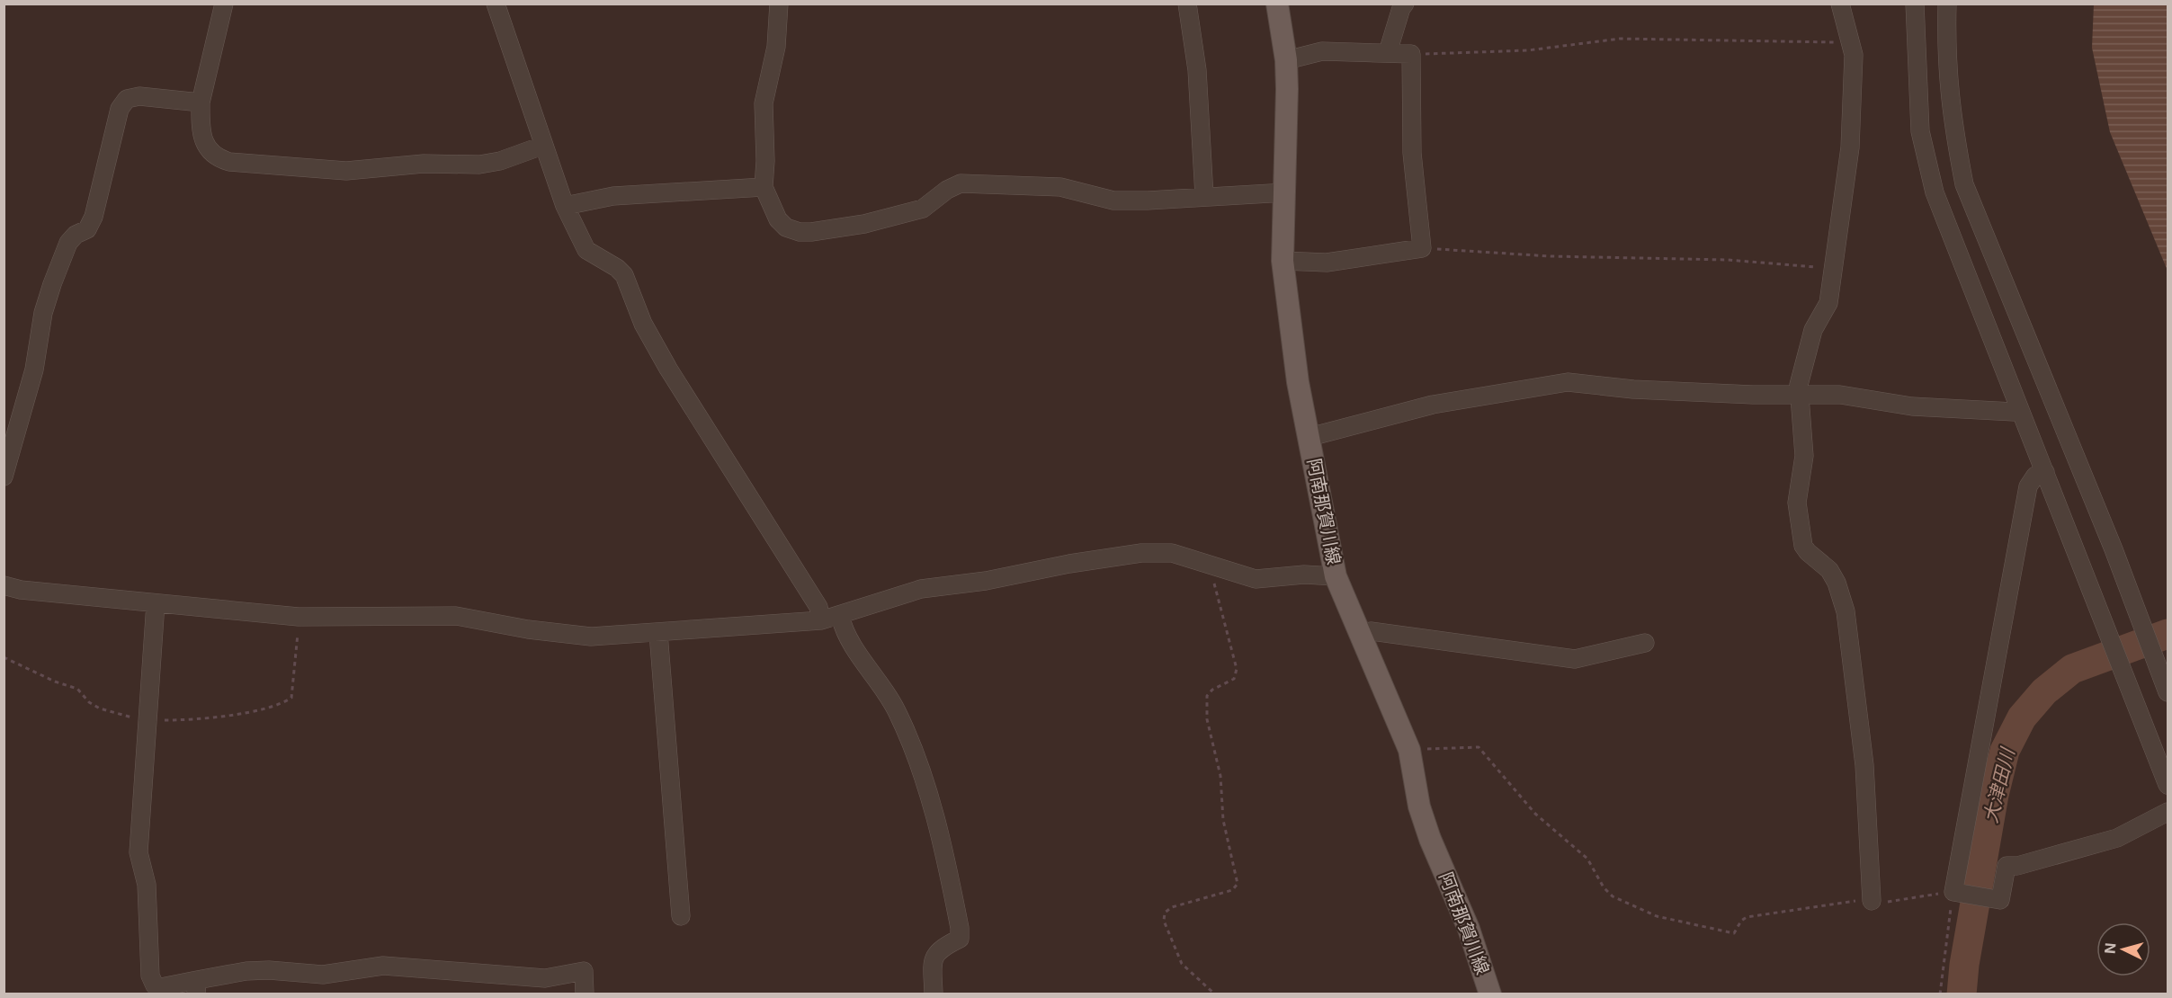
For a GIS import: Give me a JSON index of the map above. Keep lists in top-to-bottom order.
{
  "streets": {
    "main road": ["阿南那賀川線"]
  },
  "water": ["大津田川"],
  "north": "left"
}
